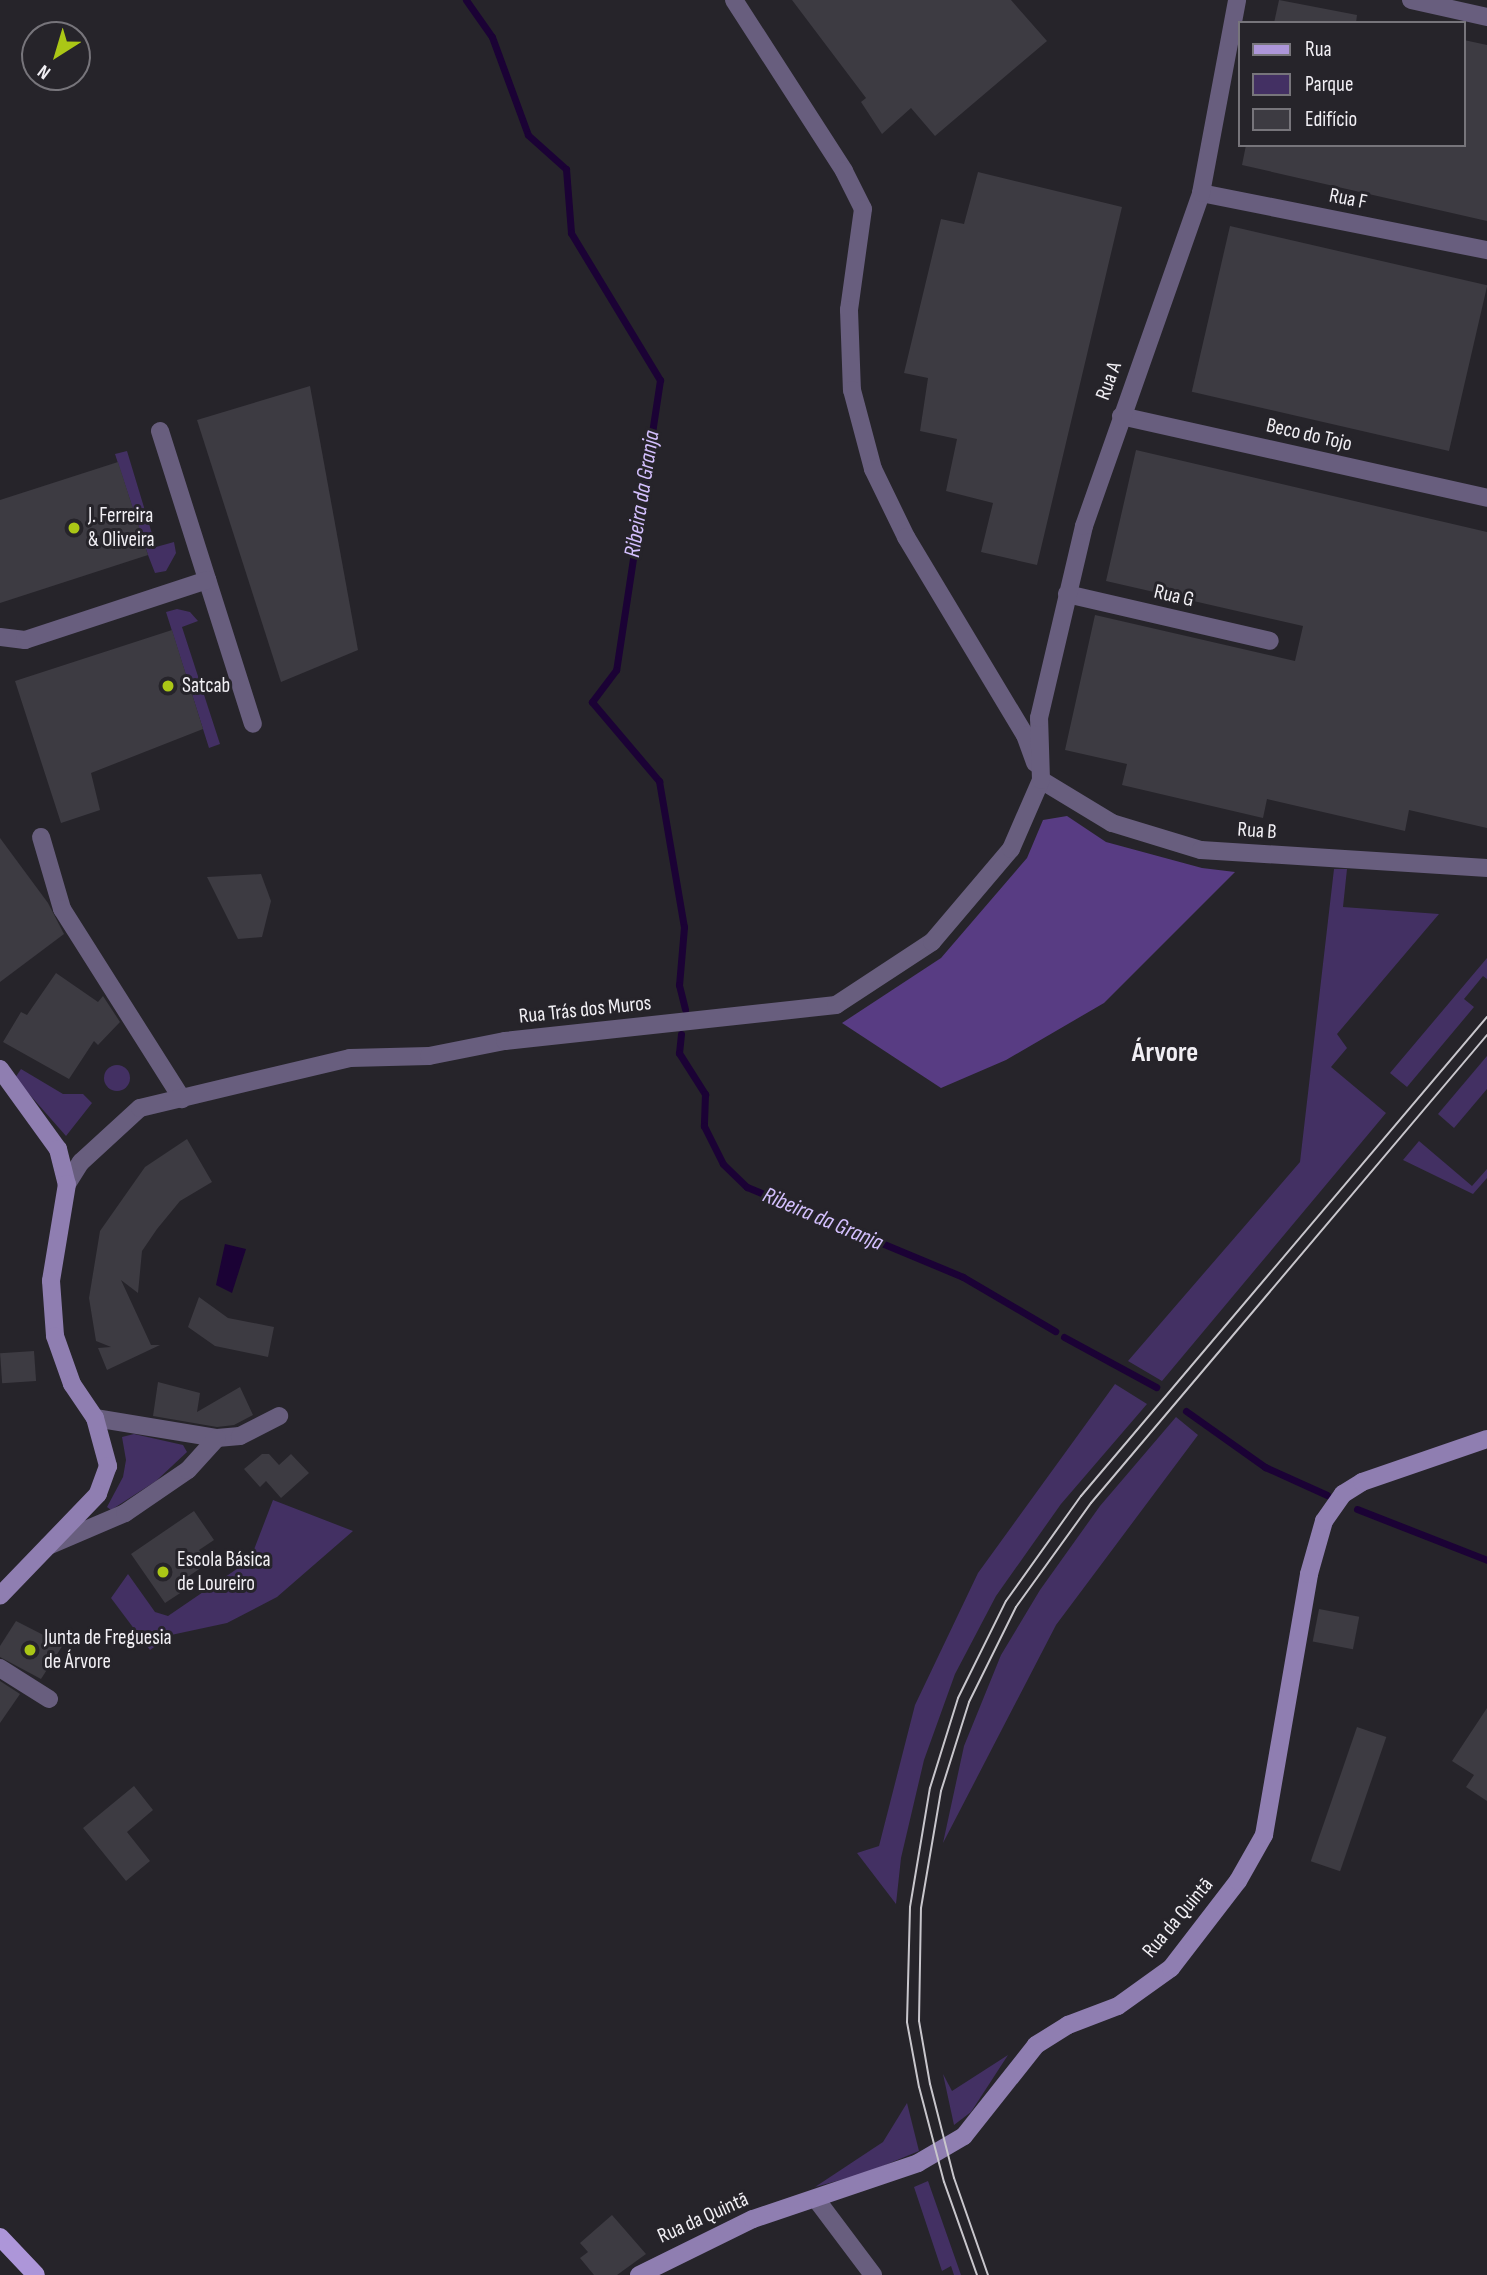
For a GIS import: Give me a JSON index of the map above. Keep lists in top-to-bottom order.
{
  "streets": {
    "street": [
      "Rua F",
      "Rua A",
      "Beco do Tojo",
      "Rua G",
      "Rua B",
      "Rua Trás dos Muros",
      "Rua da Quintã"
    ]
  },
  "crossings": [
    ["Rua F", "Rua A"],
    ["Rua A", "Beco do Tojo"],
    ["Rua A", "Rua G"],
    ["Rua A", "Rua B"],
    ["Rua A", "Rua Trás dos Muros"],
    ["Rua B", "Rua Trás dos Muros"]
  ],
  "districts": ["Árvore"],
  "water": ["Ribeira da Granja"],
  "places": [
    "J. Ferreira & Oliveira",
    "Satcab",
    "Escola Básica de Loureiro",
    "Junta de Freguesia de Árvore"
  ],
  "legend": ["Rua", "Parque", "Edifício"],
  "north": "bottom left"
}
